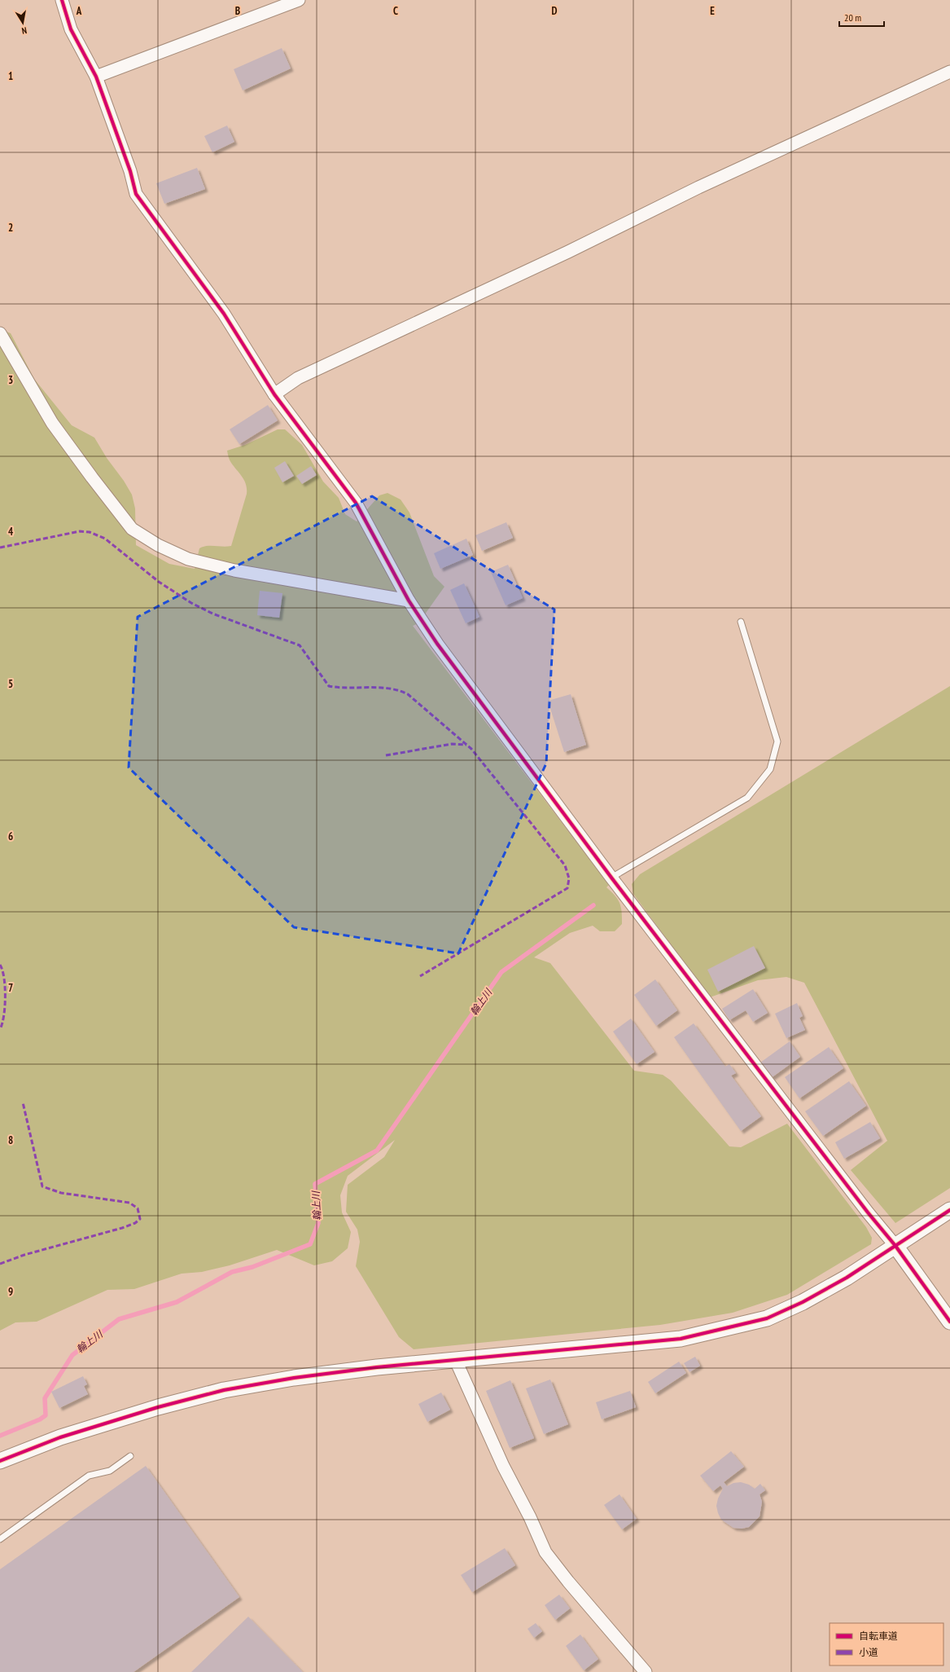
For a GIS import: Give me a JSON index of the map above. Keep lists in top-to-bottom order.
{
  "water": ["輪上川"],
  "legend": ["自転車道", "小道"],
  "scale_bar": "20 m",
  "north": "bottom",
  "grid": {
    "columns": [
      "A",
      "B",
      "C",
      "D",
      "E"
    ],
    "rows": [
      "1",
      "2",
      "3",
      "4",
      "5",
      "6",
      "7",
      "8",
      "9"
    ]
  }
}
